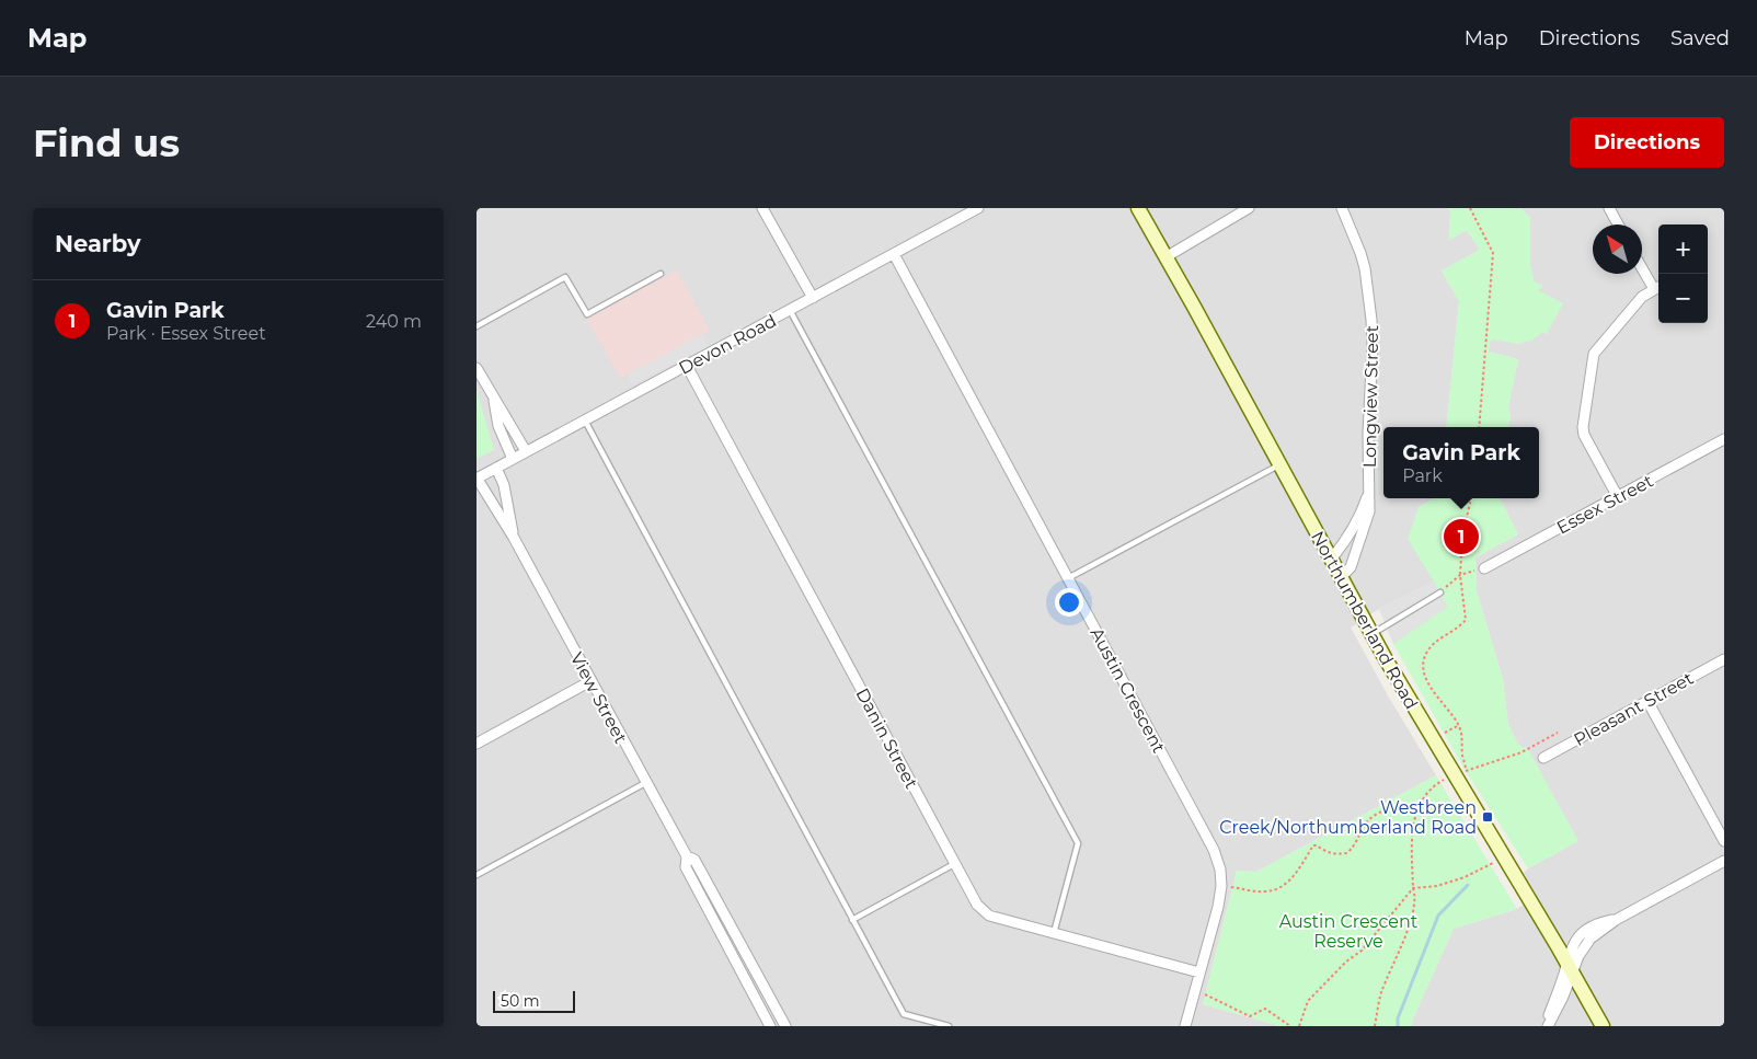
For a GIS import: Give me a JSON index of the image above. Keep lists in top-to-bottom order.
{
  "streets": {
    "street": [
      "Devon Road",
      "Longview Street",
      "Essex Street",
      "Northumberland Road",
      "Austin Crescent",
      "View Street",
      "Pleasant Street",
      "Danin Street"
    ]
  },
  "crossings": [
    ["Devon Road", "Austin Crescent"],
    ["Devon Road", "View Street"],
    ["Devon Road", "Danin Street"],
    ["Longview Street", "Northumberland Road"],
    ["Austin Crescent", "Danin Street"]
  ],
  "parks": ["Austin Crescent Reserve"],
  "places": {
    "transit": ["Westbreen Creek/Northumberland Road"]
  },
  "scale_bar": "50 m",
  "north": "top left",
  "page": {
    "header": "Map",
    "nav": ["Map", "Directions", "Saved"],
    "buttons": "Directions",
    "title": "Find us",
    "heading": "Nearby",
    "map_buttons": ["+", "−"],
    "list": [
      {
        "mark": "1",
        "name": "Gavin Park",
        "note": "Park · Essex Street",
        "value": "240 m"
      }
    ],
    "popup": ["Gavin Park", "Park"],
    "pins": "1",
    "scale": "50 m"
  }
}
